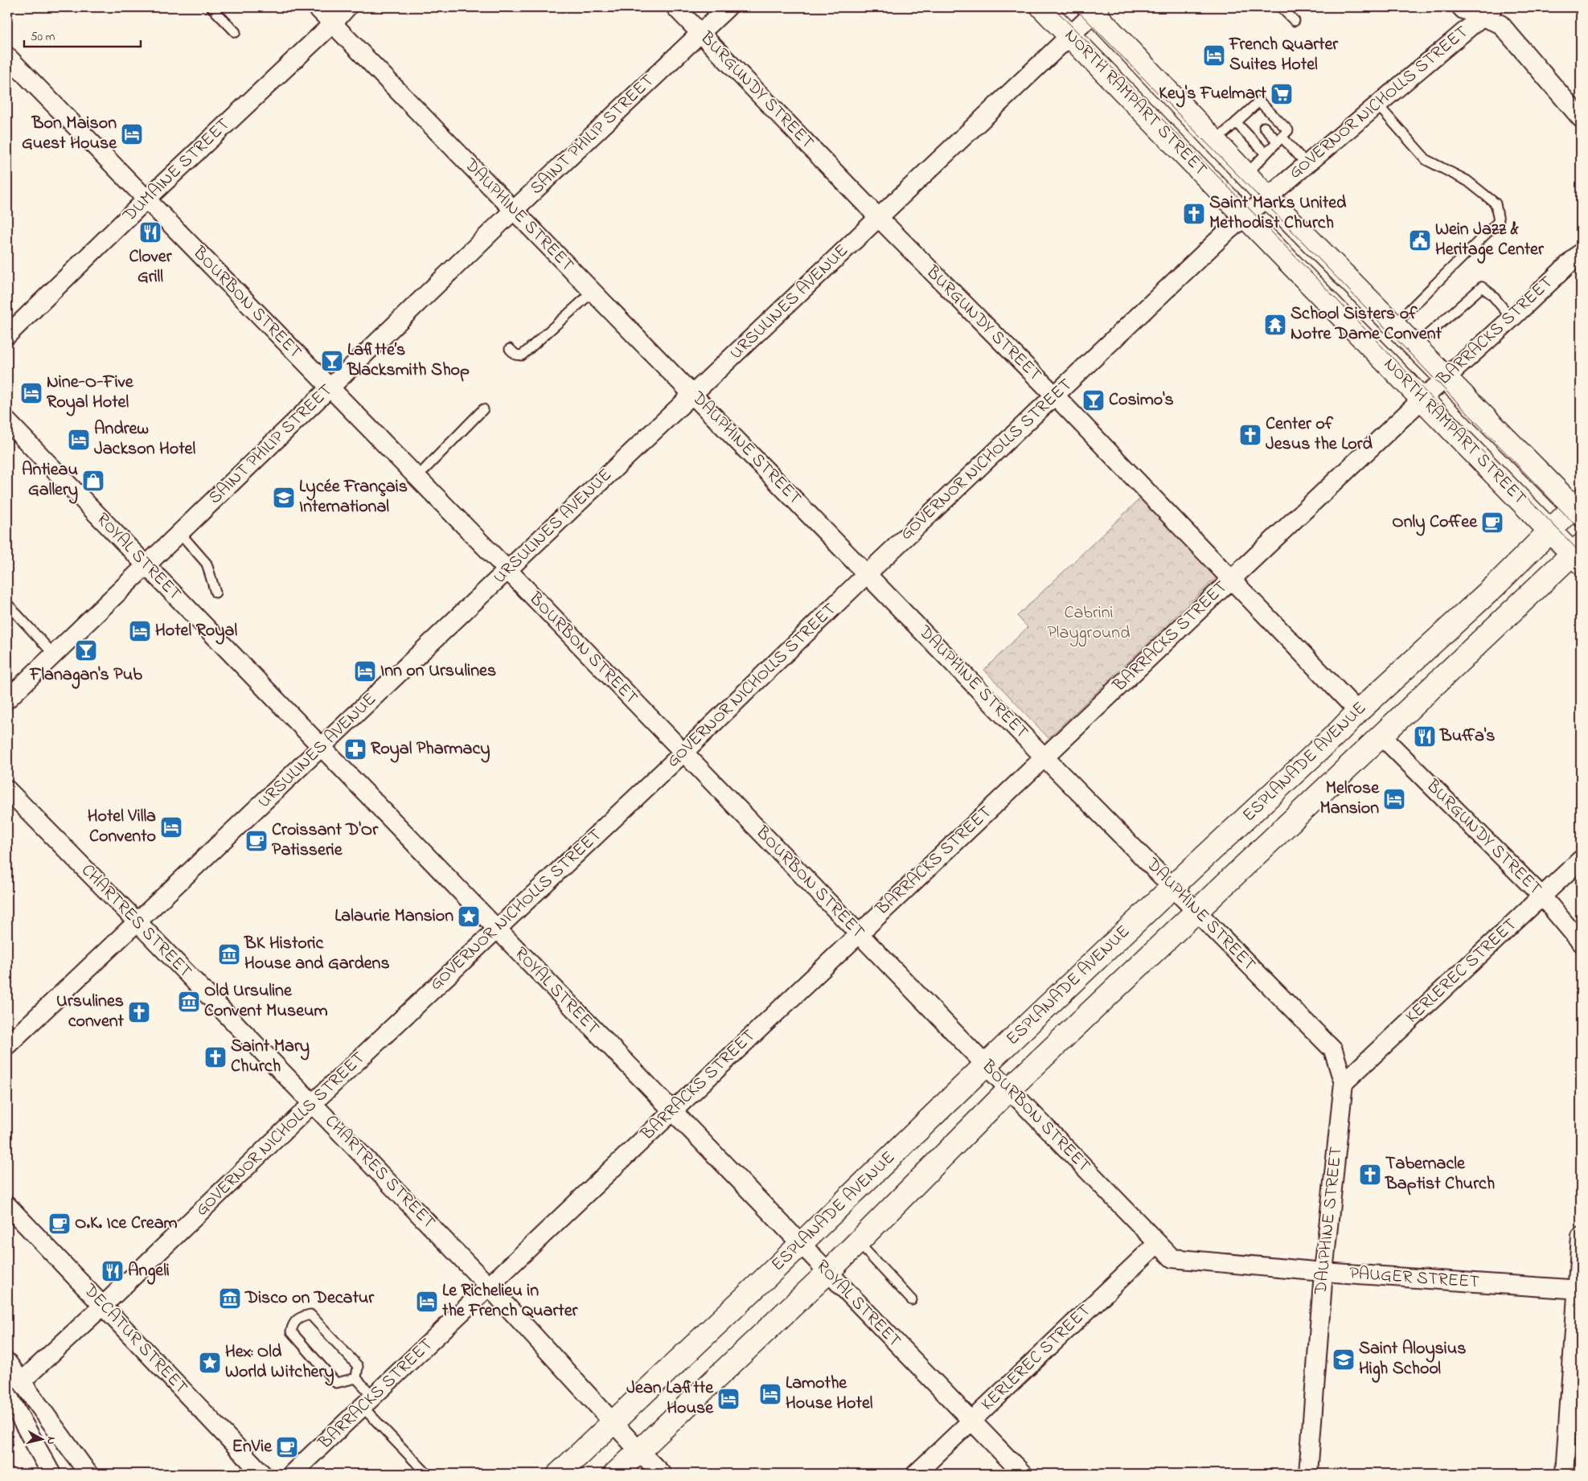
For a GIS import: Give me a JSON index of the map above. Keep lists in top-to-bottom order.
{
  "streets": {
    "street": [
      "BURGUNDY STREET",
      "NORTH RAMPART STREET",
      "GOVERNOR NICHOLLS STREET",
      "SAINT PHILIP STREET",
      "DUMAINE STREET",
      "DAUPHINE STREET",
      "URSULINES AVENUE",
      "BOURBON STREET",
      "BARRACKS STREET",
      "ROYAL STREET",
      "ESPLANADE AVENUE",
      "CHARTRES STREET",
      "KERLEREC STREET",
      "PAUGER STREET",
      "DECATUR STREET"
    ]
  },
  "crossings": [
    ["BURGUNDY STREET", "GOVERNOR NICHOLLS STREET"],
    ["BURGUNDY STREET", "SAINT PHILIP STREET"],
    ["BURGUNDY STREET", "URSULINES AVENUE"],
    ["BURGUNDY STREET", "BARRACKS STREET"],
    ["BURGUNDY STREET", "ESPLANADE AVENUE"],
    ["BURGUNDY STREET", "KERLEREC STREET"],
    ["NORTH RAMPART STREET", "GOVERNOR NICHOLLS STREET"],
    ["NORTH RAMPART STREET", "URSULINES AVENUE"],
    ["NORTH RAMPART STREET", "BARRACKS STREET"],
    ["NORTH RAMPART STREET", "ESPLANADE AVENUE"],
    ["GOVERNOR NICHOLLS STREET", "DAUPHINE STREET"],
    ["GOVERNOR NICHOLLS STREET", "BOURBON STREET"],
    ["GOVERNOR NICHOLLS STREET", "ROYAL STREET"],
    ["GOVERNOR NICHOLLS STREET", "CHARTRES STREET"],
    ["GOVERNOR NICHOLLS STREET", "DECATUR STREET"],
    ["SAINT PHILIP STREET", "DAUPHINE STREET"],
    ["SAINT PHILIP STREET", "BOURBON STREET"],
    ["SAINT PHILIP STREET", "ROYAL STREET"],
    ["DUMAINE STREET", "DAUPHINE STREET"],
    ["DUMAINE STREET", "BOURBON STREET"],
    ["DAUPHINE STREET", "URSULINES AVENUE"],
    ["DAUPHINE STREET", "BARRACKS STREET"],
    ["DAUPHINE STREET", "ESPLANADE AVENUE"],
    ["DAUPHINE STREET", "KERLEREC STREET"],
    ["DAUPHINE STREET", "PAUGER STREET"],
    ["URSULINES AVENUE", "BOURBON STREET"],
    ["URSULINES AVENUE", "ROYAL STREET"],
    ["URSULINES AVENUE", "CHARTRES STREET"],
    ["BOURBON STREET", "BARRACKS STREET"],
    ["BOURBON STREET", "ESPLANADE AVENUE"],
    ["BOURBON STREET", "KERLEREC STREET"],
    ["BOURBON STREET", "PAUGER STREET"],
    ["BARRACKS STREET", "ROYAL STREET"],
    ["BARRACKS STREET", "CHARTRES STREET"],
    ["ROYAL STREET", "ESPLANADE AVENUE"],
    ["ROYAL STREET", "KERLEREC STREET"],
    ["ESPLANADE AVENUE", "CHARTRES STREET"],
    ["KERLEREC STREET", "PAUGER STREET"]
  ],
  "parks": ["Cabrini Playground"],
  "places": {
    "hotel": [
      "French Quarter Suites Hotel",
      "Bon Maison Guest House",
      "Nine-O-Five Royal Hotel",
      "Andrew Jackson Hotel",
      "Hotel Royal",
      "Inn on Ursulines",
      "Melrose Mansion",
      "Hotel Villa Convento",
      "Le Richelieu in the French Quarter",
      "Lamothe House Hotel",
      "Jean Lafitte House"
    ],
    "supermarket": ["Key's Fuelmart"],
    "church": [
      "Saint Marks United Methodist Church",
      "Center of Jesus the Lord",
      "Ursulines convent",
      "Saint Mary Church",
      "Tabernacle Baptist Church"
    ],
    "restaurant": ["Clover Grill", "Buffa's", "Angeli"],
    "public building": ["Wein Jazz & Heritage Center"],
    "temple": ["School Sisters of Notre Dame Convent"],
    "bar": ["Lafitte’s Blacksmith Shop", "Cosimo's", "Flanagan's Pub"],
    "shop": ["Antieau Gallery"],
    "school or university": ["Lycée Français International", "Saint Aloysius High School"],
    "cafe": [
      "Only Coffee",
      "Croissant D'Or Patisserie",
      "O.K. Ice Cream",
      "EnVie"
    ],
    "pharmacy": ["Royal Pharmacy"],
    "place": ["Lalaurie Mansion", "Hex: Old World Witchery"],
    "museum": ["BK Historic House and Gardens", "Old Ursuline Convent Museum", "Disco on Decatur"]
  },
  "scale_bar": "50 m",
  "north": "right"
}
